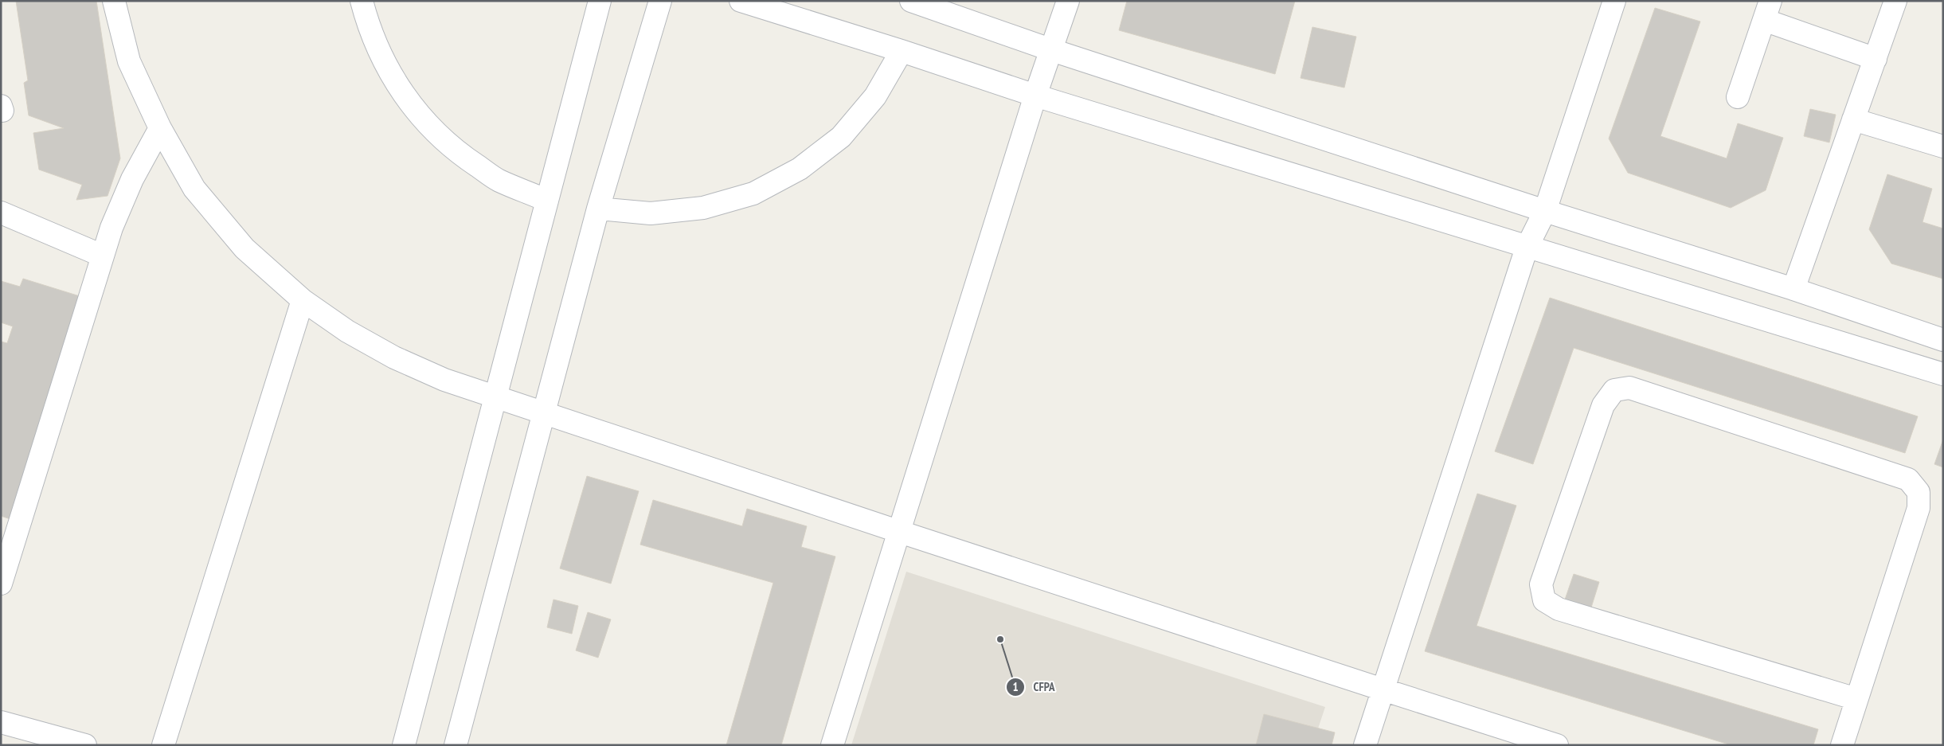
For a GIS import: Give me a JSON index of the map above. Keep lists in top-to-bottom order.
{
  "places": ["CFPA"]
}
